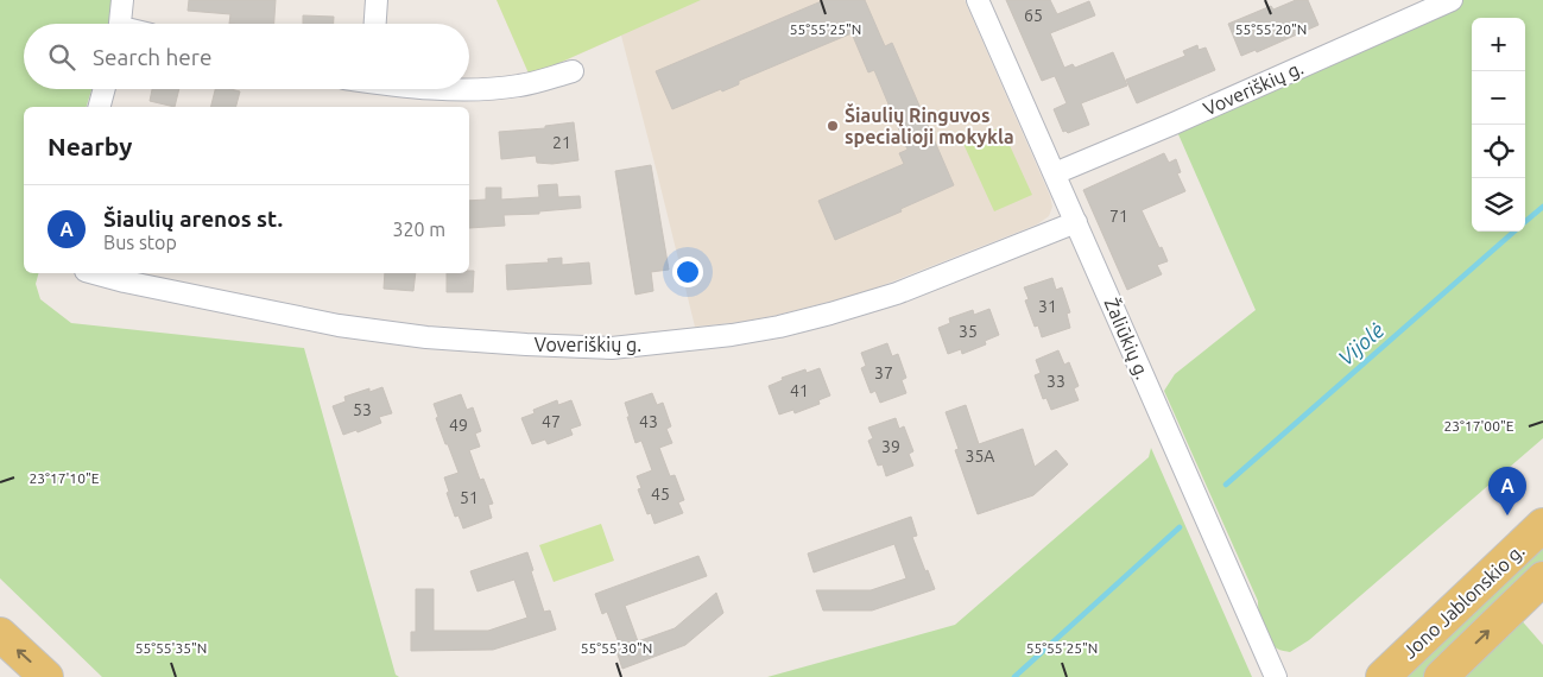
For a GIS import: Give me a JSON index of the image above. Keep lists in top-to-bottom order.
{
  "streets": {
    "main road": ["Jono Jablonskio g."],
    "street": ["Voveriškių g.", "Žaliūkių g."]
  },
  "crossings": [
    ["Voveriškių g.", "Žaliūkių g."]
  ],
  "water": ["Vijolė"],
  "places": ["Šiaulių Ringuvos specialioji mokykla"],
  "house_numbers": [
    "65",
    "21",
    "71",
    "31",
    "35",
    "37",
    "33",
    "41",
    "53",
    "47",
    "43",
    "49",
    "39",
    "35A",
    "45",
    "51"
  ],
  "page": {
    "map_buttons": ["+", "−"],
    "search": "Search here",
    "heading": "Nearby",
    "list": [
      {
        "mark": "A",
        "name": "Šiaulių arenos st.",
        "note": "Bus stop",
        "value": "320 m"
      }
    ],
    "pins": "A"
  },
  "coordinates": [
    "55°55'25\"N",
    "55°55'20\"N",
    "23°17'00\"E",
    "23°17'10\"E",
    "55°55'35\"N",
    "55°55'30\"N"
  ]
}
